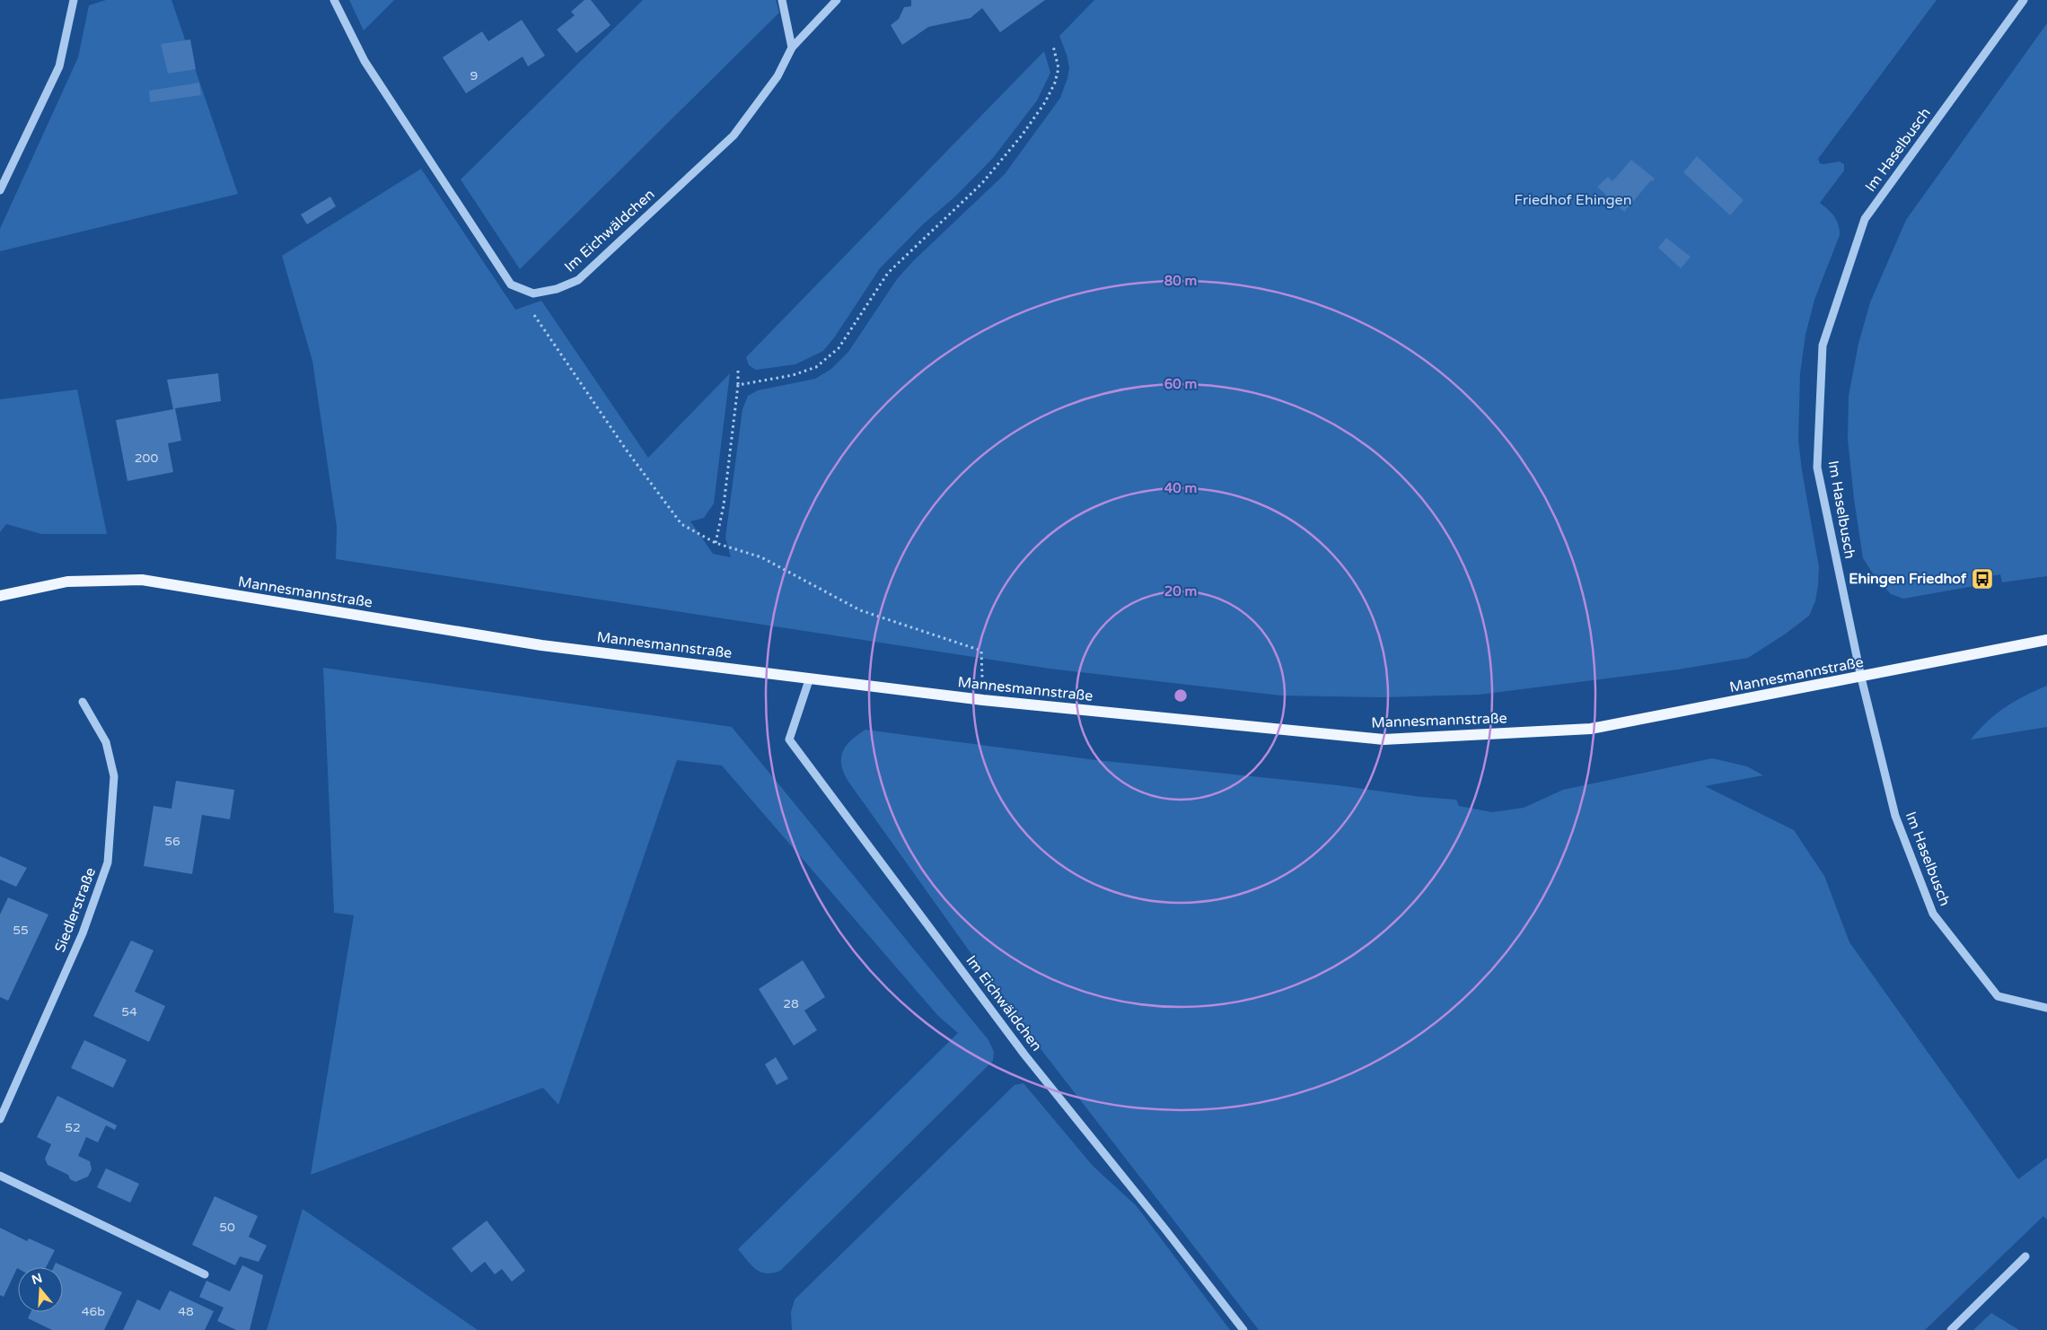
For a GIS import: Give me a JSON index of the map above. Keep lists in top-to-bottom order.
{
  "streets": {
    "main road": ["Mannesmannstraße"],
    "street": ["Im Haselbusch", "Im Eichwäldchen", "Siedlerstraße"]
  },
  "crossings": [
    ["Im Haselbusch", "Mannesmannstraße"],
    ["Im Eichwäldchen", "Mannesmannstraße"]
  ],
  "parks": ["Friedhof Ehingen"],
  "places": {
    "bus stop": ["Ehingen Friedhof"]
  },
  "house_numbers": [
    "9",
    "200",
    "56",
    "55",
    "28",
    "54",
    "52",
    "50",
    "46b",
    "48"
  ],
  "north": "top",
  "rings": [
    "80 m",
    "60 m",
    "40 m",
    "20 m"
  ]
}
